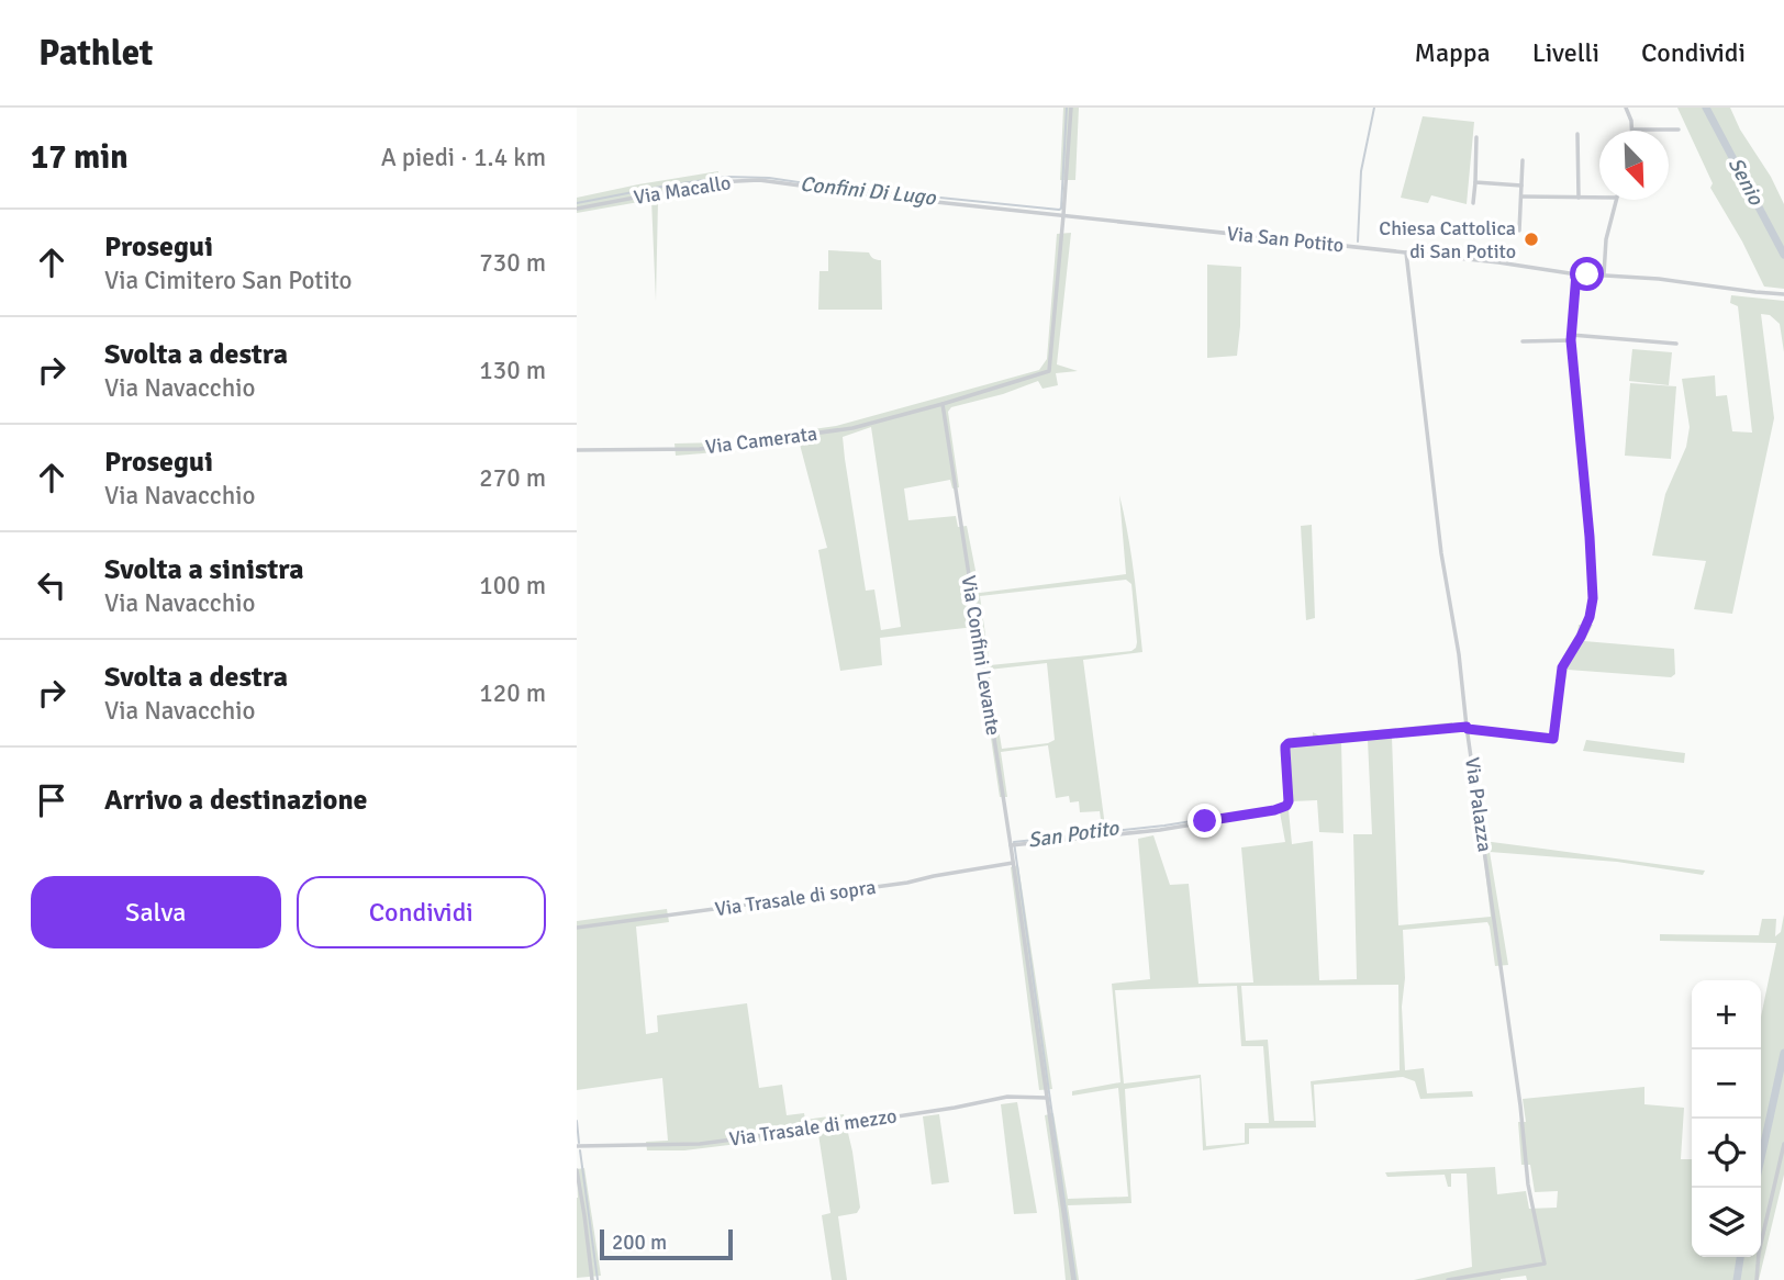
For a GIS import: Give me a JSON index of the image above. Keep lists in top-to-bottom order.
{
  "streets": {
    "street": [
      "Via Macallo",
      "Via San Potito",
      "Via Camerata",
      "Via Confini Levante",
      "Via Palazza",
      "Via Trasale di sopra",
      "Via Trasale di mezzo"
    ]
  },
  "crossings": [
    ["Via Macallo", "Via San Potito"],
    ["Via San Potito", "Via Palazza"],
    ["Via Camerata", "Via Confini Levante"],
    ["Via Confini Levante", "Via Trasale di sopra"],
    ["Via Confini Levante", "Via Trasale di mezzo"]
  ],
  "water": ["Senio", "Confini Di Lugo", "San Potito"],
  "places": ["Chiesa Cattolica di San Potito"],
  "scale_bar": "200 m",
  "north": "bottom right",
  "page": {
    "header": "Pathlet",
    "nav": ["Mappa", "Livelli", "Condividi"],
    "heading": ["17 min", "A piedi · 1.4 km"],
    "list": [
      ["Prosegui", "Via Cimitero San Potito", "730 m"],
      ["Svolta a destra", "Via Navacchio", "130 m"],
      ["Prosegui", "Via Navacchio", "270 m"],
      ["Svolta a sinistra", "Via Navacchio", "100 m"],
      ["Svolta a destra", "Via Navacchio", "120 m"],
      "Arrivo a destinazione"
    ],
    "buttons": ["Salva", "Condividi"],
    "map_buttons": ["+", "−"],
    "scale": "200 m"
  }
}
